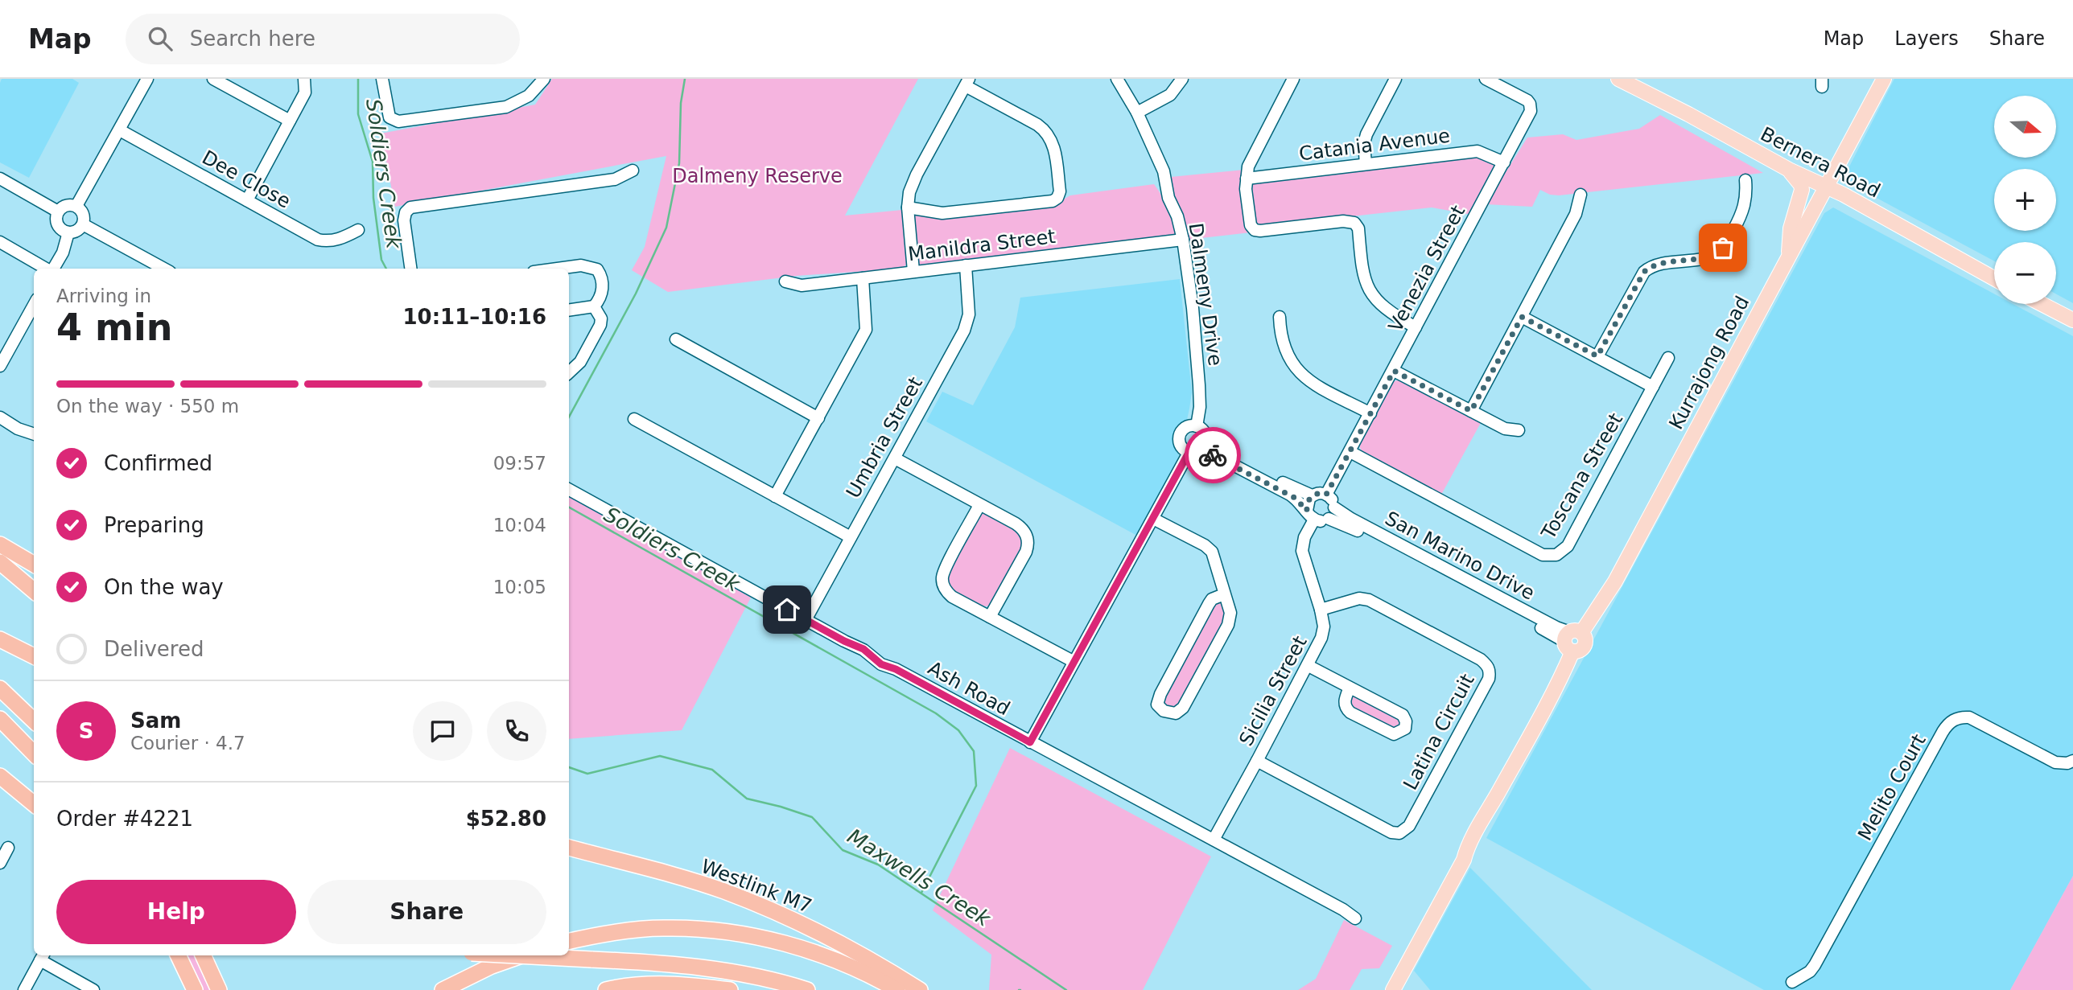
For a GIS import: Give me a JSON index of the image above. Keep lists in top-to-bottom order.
{
  "streets": {
    "highway": ["Westlink M7"],
    "main road": ["Bernera Road", "Kurrajong Road"],
    "street": [
      "Catania Avenue",
      "Dee Close",
      "Manildra Street",
      "Venezia Street",
      "Dalmeny Drive",
      "Umbria Street",
      "Toscana Street",
      "San Marino Drive",
      "Ash Road",
      "Sicilia Street",
      "Latina Circuit",
      "Melito Court"
    ]
  },
  "crossings": [
    ["Catania Avenue", "Venezia Street"],
    ["Bernera Road", "Kurrajong Road"],
    ["Manildra Street", "Dalmeny Drive"],
    ["Manildra Street", "Umbria Street"],
    ["Venezia Street", "Toscana Street"],
    ["Venezia Street", "San Marino Drive"],
    ["Venezia Street", "Sicilia Street"],
    ["Kurrajong Road", "San Marino Drive"],
    ["Umbria Street", "Ash Road"],
    ["San Marino Drive", "Sicilia Street"],
    ["Ash Road", "Sicilia Street"],
    ["Sicilia Street", "Latina Circuit"]
  ],
  "water": ["Soldiers Creek", "Maxwells Creek"],
  "parks": ["Dalmeny Reserve"],
  "north": "right",
  "page": {
    "header": "Map",
    "search": "Search here",
    "nav": ["Map", "Layers", "Share"],
    "map_buttons": ["+", "−"],
    "heading": ["4 min", "Arriving in", "10:11–10:16"],
    "panel": [
      "Sam",
      "Courier · 4.7",
      "Order #4221",
      "$52.80"
    ],
    "bar": "On the way · 550 m",
    "list": [
      ["Confirmed", "09:57"],
      ["Preparing", "10:04"],
      ["On the way", "10:05"],
      "Delivered"
    ],
    "round": "S",
    "buttons": ["Help", "Share"]
  }
}
